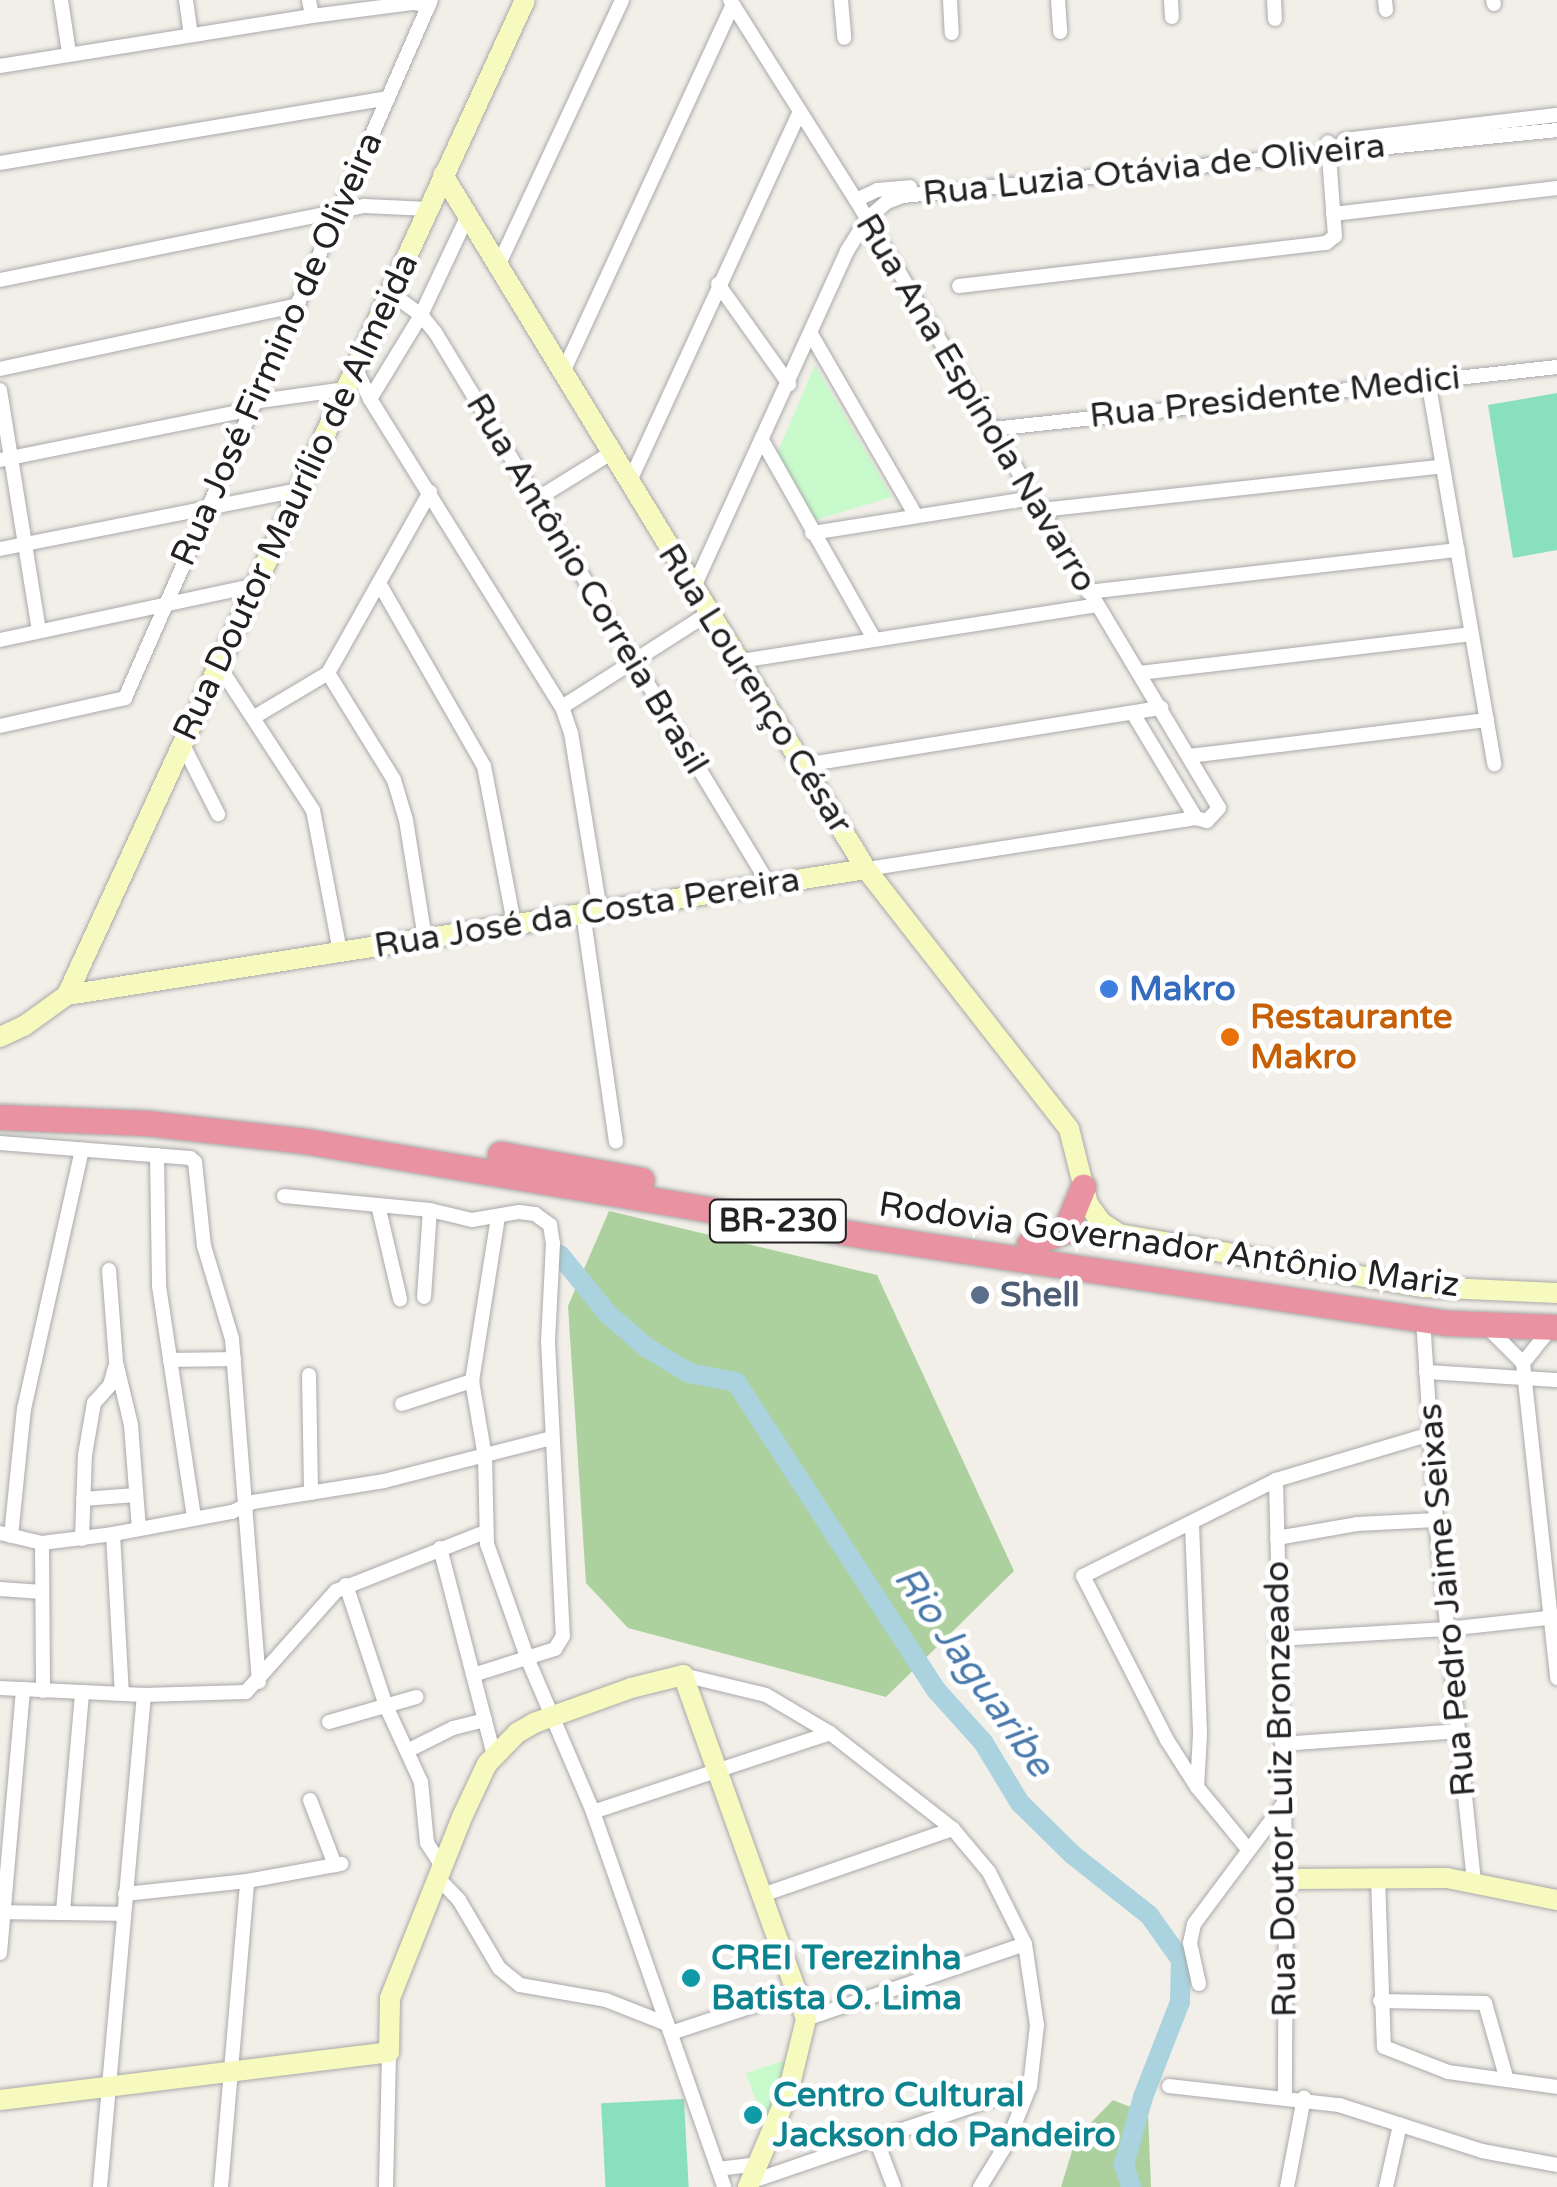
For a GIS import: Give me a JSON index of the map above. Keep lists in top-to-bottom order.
{
  "streets": {
    "highway": ["BR-230", "Rodovia Governador Antônio Mariz"],
    "street": [
      "Rua Luzia Otávia de Oliveira",
      "Rua José Firmino de Oliveira",
      "Rua Presidente Medici",
      "Rua Ana Espínola Navarro",
      "Rua Doutor Maurílio de Almeida",
      "Rua Antônio Correia Brasil",
      "Rua Lourenço César",
      "Rua José da Costa Pereira",
      "Rua Pedro Jaime Seixas",
      "Rua Doutor Luiz Bronzeado"
    ]
  },
  "crossings": [
    ["Rua Luzia Otávia de Oliveira", "Rua Ana Espínola Navarro"],
    ["Rua Presidente Medici", "Rua Ana Espínola Navarro"],
    ["Rua Ana Espínola Navarro", "Rua José da Costa Pereira"],
    ["Rua Doutor Maurílio de Almeida", "Rua Antônio Correia Brasil"],
    ["Rua Doutor Maurílio de Almeida", "Rua Lourenço César"],
    ["Rua Doutor Maurílio de Almeida", "Rua José da Costa Pereira"],
    ["Rua Antônio Correia Brasil", "Rua José da Costa Pereira"],
    ["Rua Lourenço César", "Rua José da Costa Pereira"],
    ["Rodovia Governador Antônio Mariz", "Rua Pedro Jaime Seixas"]
  ],
  "water": ["Rio Jaguaribe"],
  "places": [
    "Makro",
    "Restaurante Makro",
    "Shell",
    "CREI Terezinha Batista O. Lima",
    "Centro Cultural Jackson do Pandeiro"
  ]
}
